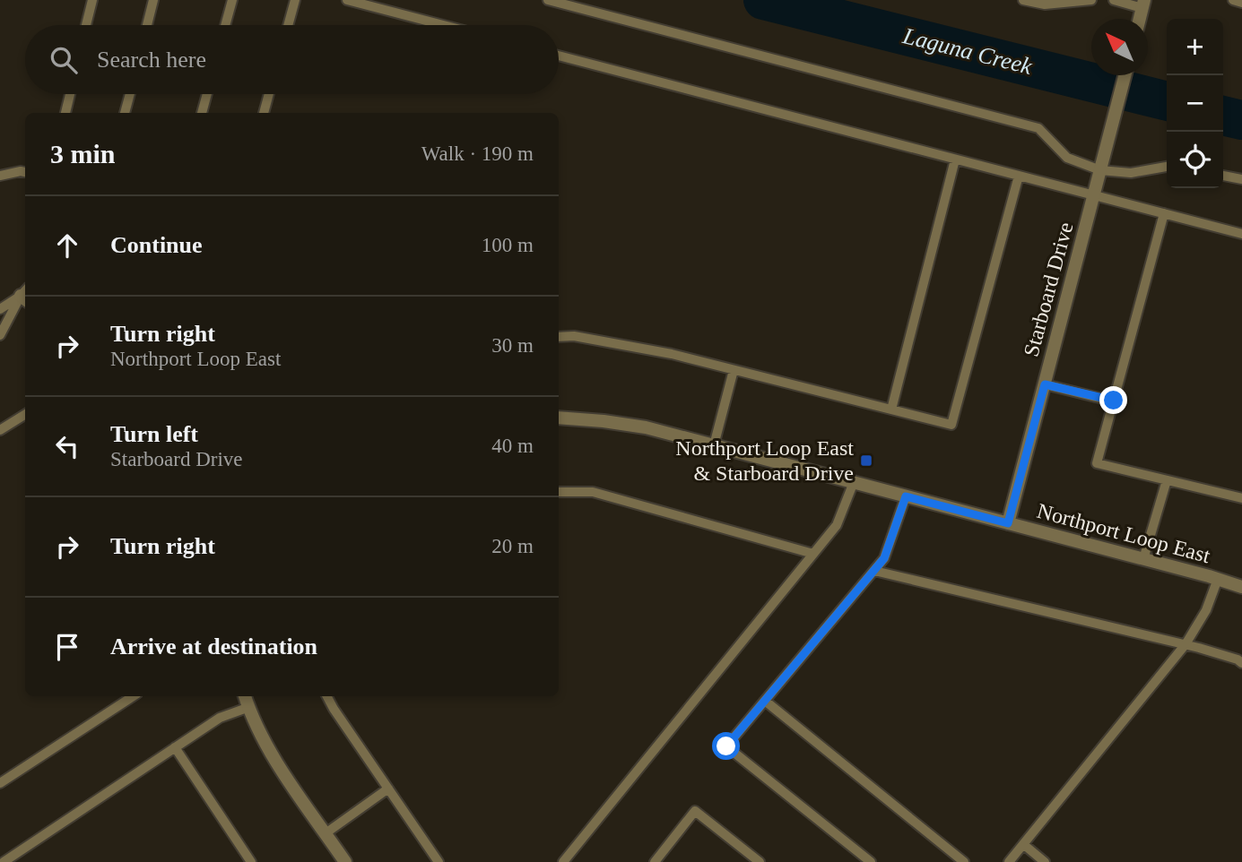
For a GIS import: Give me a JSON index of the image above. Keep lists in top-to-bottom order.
{
  "streets": {
    "street": ["Starboard Drive", "Northport Loop East"]
  },
  "crossings": [
    ["Starboard Drive", "Northport Loop East"]
  ],
  "water": ["Laguna Creek"],
  "places": {
    "transit": ["Northport Loop East & Starboard Drive"]
  },
  "north": "top left",
  "page": {
    "map_buttons": ["+", "−"],
    "search": "Search here",
    "heading": ["3 min", "Walk · 190 m"],
    "list": [
      ["Continue", "100 m"],
      ["Turn right", "Northport Loop East", "30 m"],
      ["Turn left", "Starboard Drive", "40 m"],
      ["Turn right", "20 m"],
      "Arrive at destination"
    ]
  }
}
